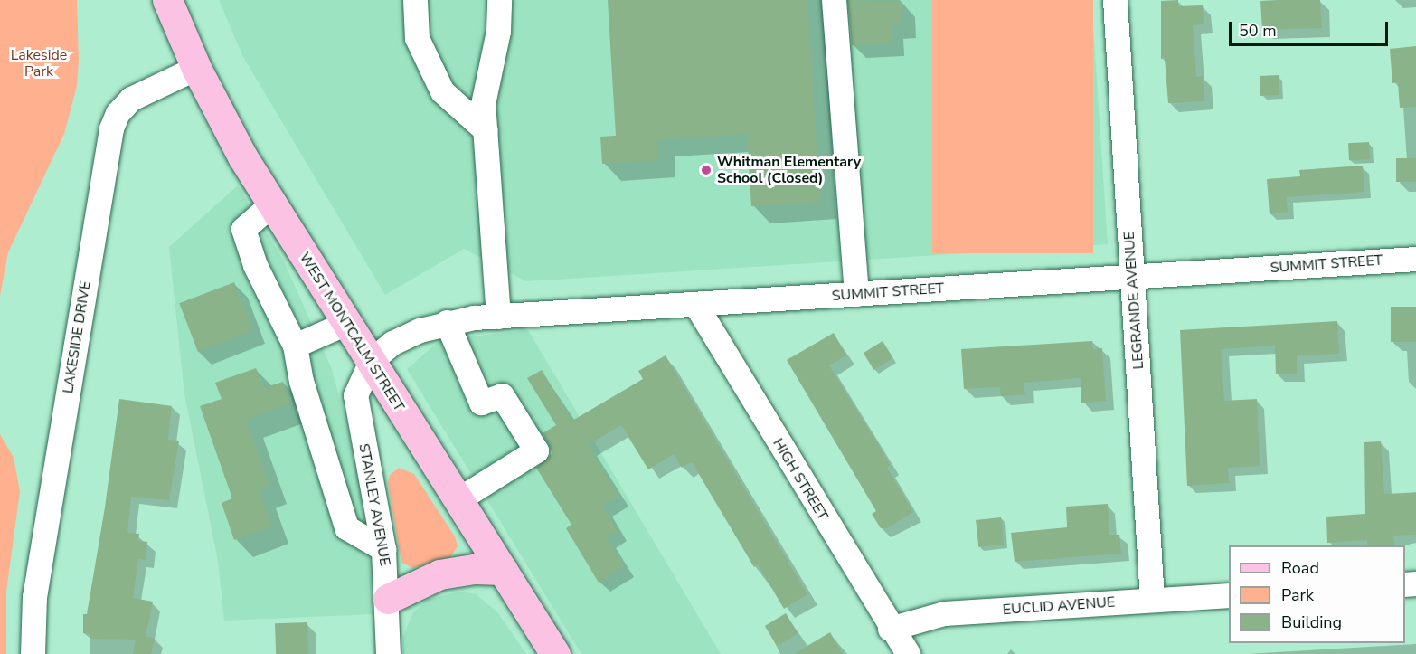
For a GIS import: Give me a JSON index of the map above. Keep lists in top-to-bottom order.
{
  "streets": {
    "main road": ["WEST MONTCALM STREET"],
    "street": [
      "SUMMIT STREET",
      "LEGRANDE AVENUE",
      "LAKESIDE DRIVE",
      "HIGH STREET",
      "STANLEY AVENUE",
      "EUCLID AVENUE"
    ]
  },
  "crossings": [
    ["SUMMIT STREET", "LEGRANDE AVENUE"],
    ["SUMMIT STREET", "WEST MONTCALM STREET"],
    ["SUMMIT STREET", "HIGH STREET"],
    ["SUMMIT STREET", "STANLEY AVENUE"],
    ["LEGRANDE AVENUE", "EUCLID AVENUE"],
    ["WEST MONTCALM STREET", "LAKESIDE DRIVE"],
    ["WEST MONTCALM STREET", "STANLEY AVENUE"],
    ["HIGH STREET", "EUCLID AVENUE"]
  ],
  "parks": ["Lakeside Park"],
  "places": ["Whitman Elementary School (Closed)"],
  "legend": ["Road", "Park", "Building"],
  "scale_bar": "50 m"
}
